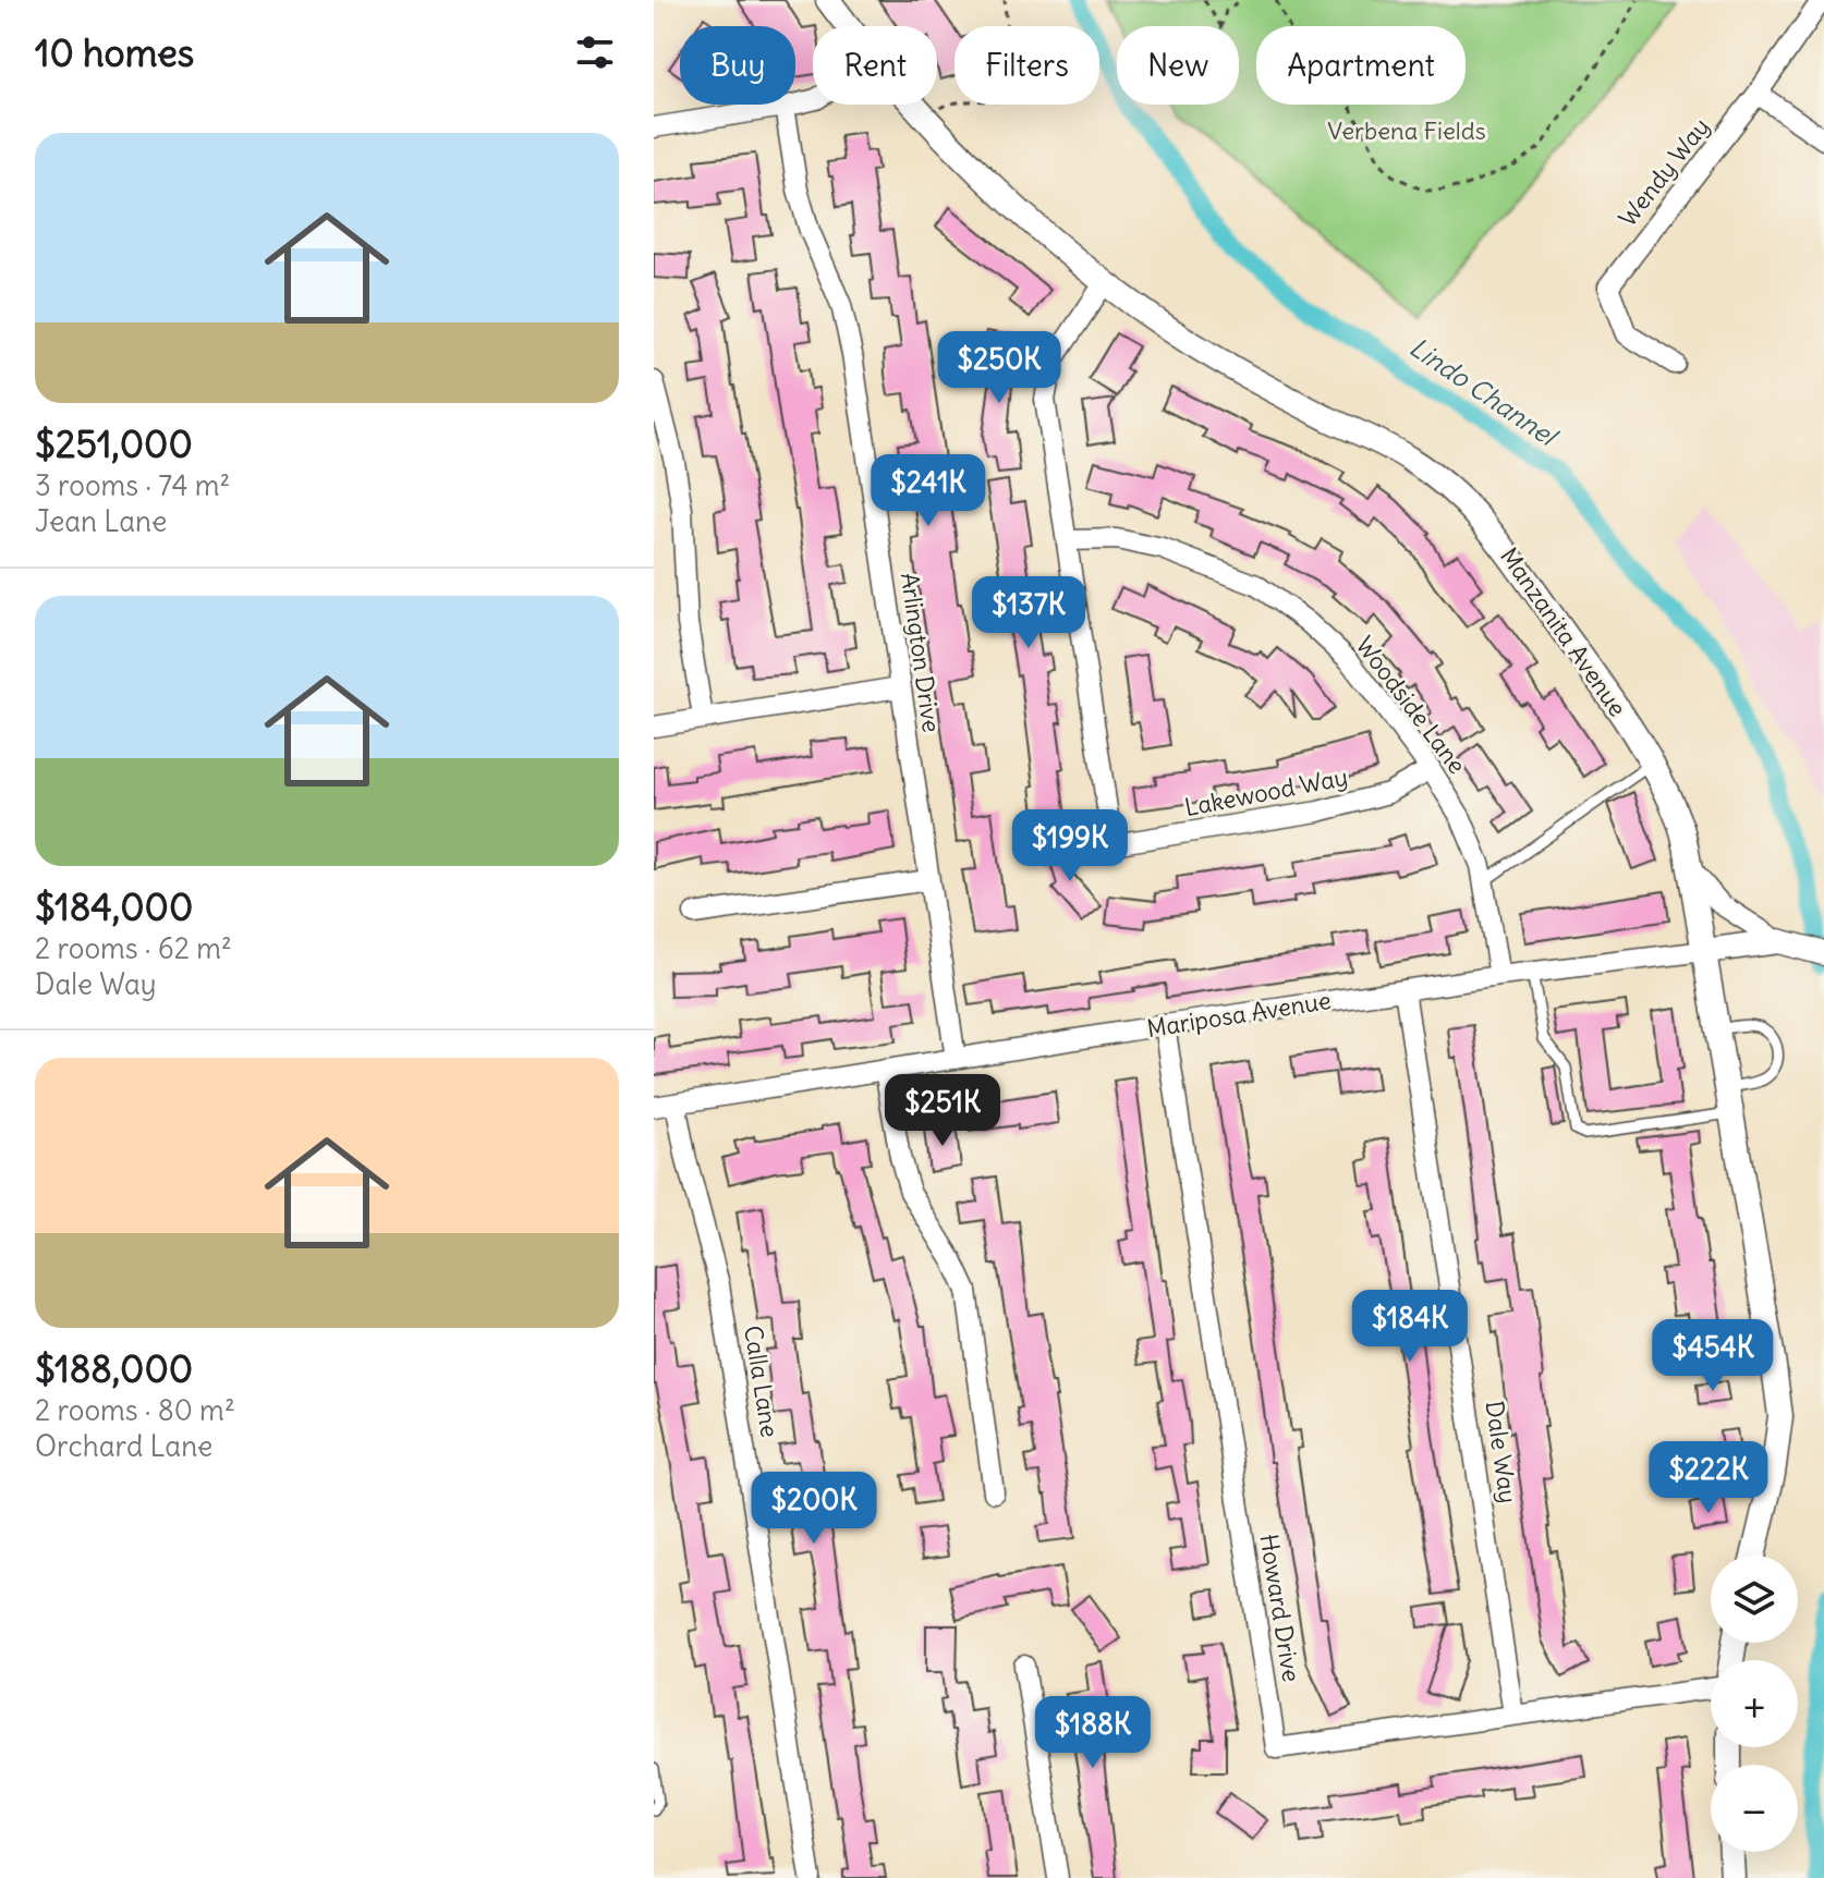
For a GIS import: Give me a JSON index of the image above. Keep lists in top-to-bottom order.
{
  "streets": {
    "street": [
      "Wendy Way",
      "Manzanita Avenue",
      "Arlington Drive",
      "Woodside Lane",
      "Lakewood Way",
      "Mariposa Avenue",
      "Calla Lane",
      "Dale Way",
      "Howard Drive"
    ]
  },
  "crossings": [
    ["Manzanita Avenue", "Lakewood Way"],
    ["Manzanita Avenue", "Mariposa Avenue"],
    ["Arlington Drive", "Mariposa Avenue"],
    ["Woodside Lane", "Lakewood Way"],
    ["Woodside Lane", "Mariposa Avenue"],
    ["Mariposa Avenue", "Calla Lane"],
    ["Mariposa Avenue", "Dale Way"],
    ["Mariposa Avenue", "Howard Drive"],
    ["Dale Way", "Howard Drive"]
  ],
  "water": ["Lindo Channel"],
  "parks": ["Verbena Fields"],
  "page": {
    "heading": "10 homes",
    "chip": [
      "Buy",
      "Rent",
      "Filters",
      "New",
      "Apartment"
    ],
    "list": [
      {
        "name": "$251,000",
        "note": "3 rooms · 74 m² · Jean Lane"
      },
      {
        "name": "$184,000",
        "note": "2 rooms · 62 m² · Dale Way"
      },
      {
        "name": "$188,000",
        "note": "2 rooms · 80 m² · Orchard Lane"
      }
    ],
    "price": [
      "$250K",
      "$241K",
      "$137K",
      "$199K",
      "$251K",
      "$184K",
      "$454K",
      "$222K",
      "$200K",
      "$188K"
    ],
    "map_buttons": ["+", "−"]
  }
}
